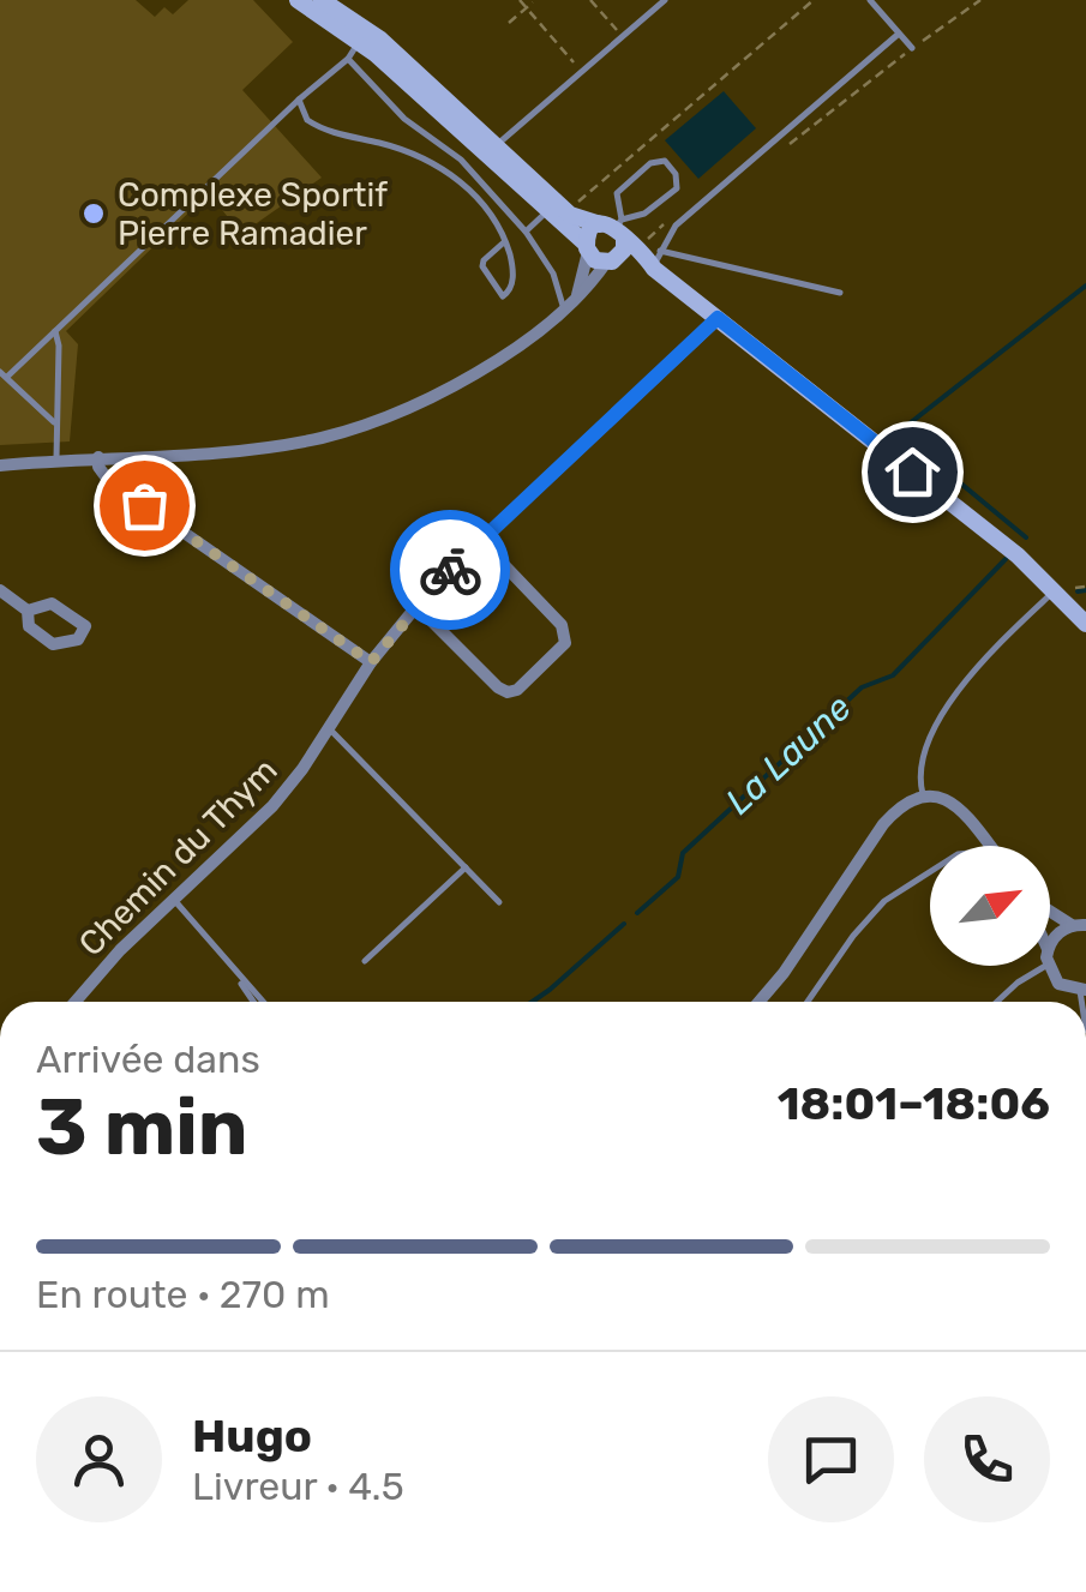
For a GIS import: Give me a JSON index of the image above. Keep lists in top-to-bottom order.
{
  "streets": {
    "street": ["Chemin du Thym"]
  },
  "water": ["La Laune"],
  "places": ["Complexe Sportif Pierre Ramadier"],
  "north": "top right",
  "page": {
    "heading": ["3 min", "Arrivée dans", "18:01–18:06"],
    "panel": ["Hugo", "Livreur · 4.5"],
    "bar": "En route · 270 m"
  }
}
